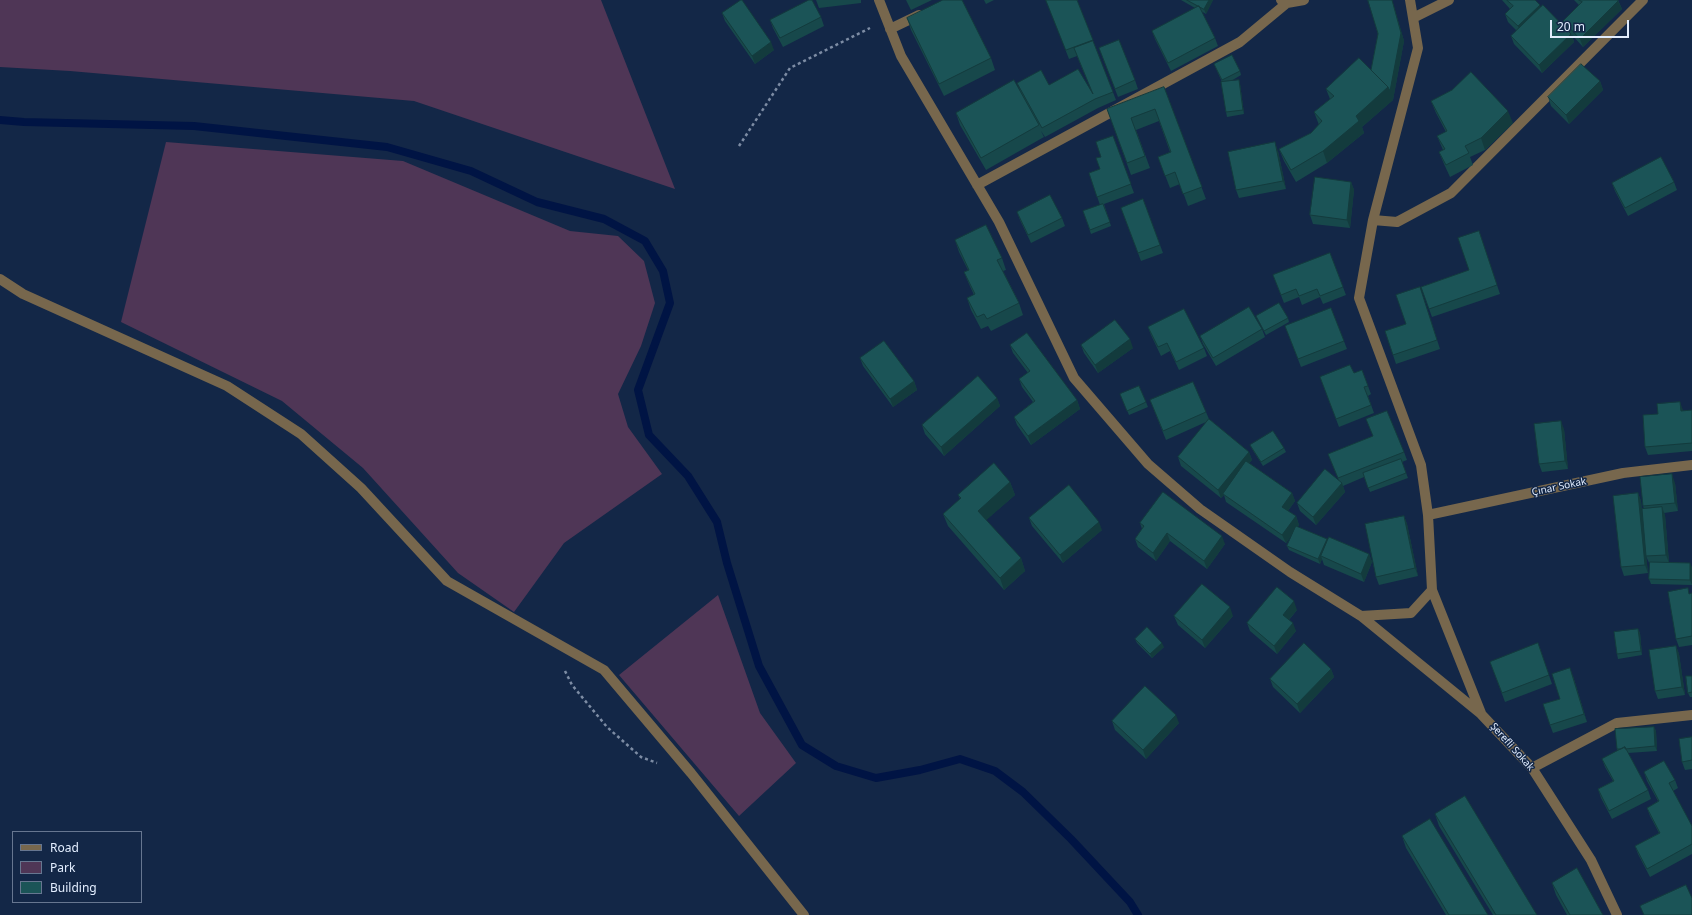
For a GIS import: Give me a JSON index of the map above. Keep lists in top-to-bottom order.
{
  "streets": {
    "street": ["Çınar Sokak", "Şerefli Sokak"]
  },
  "legend": ["Road", "Park", "Building"],
  "scale_bar": "20 m"
}
